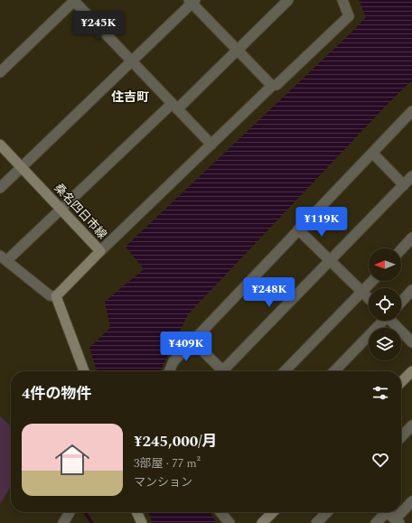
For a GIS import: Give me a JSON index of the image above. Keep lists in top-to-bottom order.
{
  "streets": {
    "main road": ["桑名四日市線"]
  },
  "districts": ["住吉町"],
  "north": "left",
  "page": {
    "price": [
      "¥245K",
      "¥119K",
      "¥248K",
      "¥409K"
    ],
    "heading": "4件の物件",
    "list": [
      {
        "name": "¥245,000/月",
        "note": "3部屋 · 77 m² · マンション"
      }
    ]
  }
}
